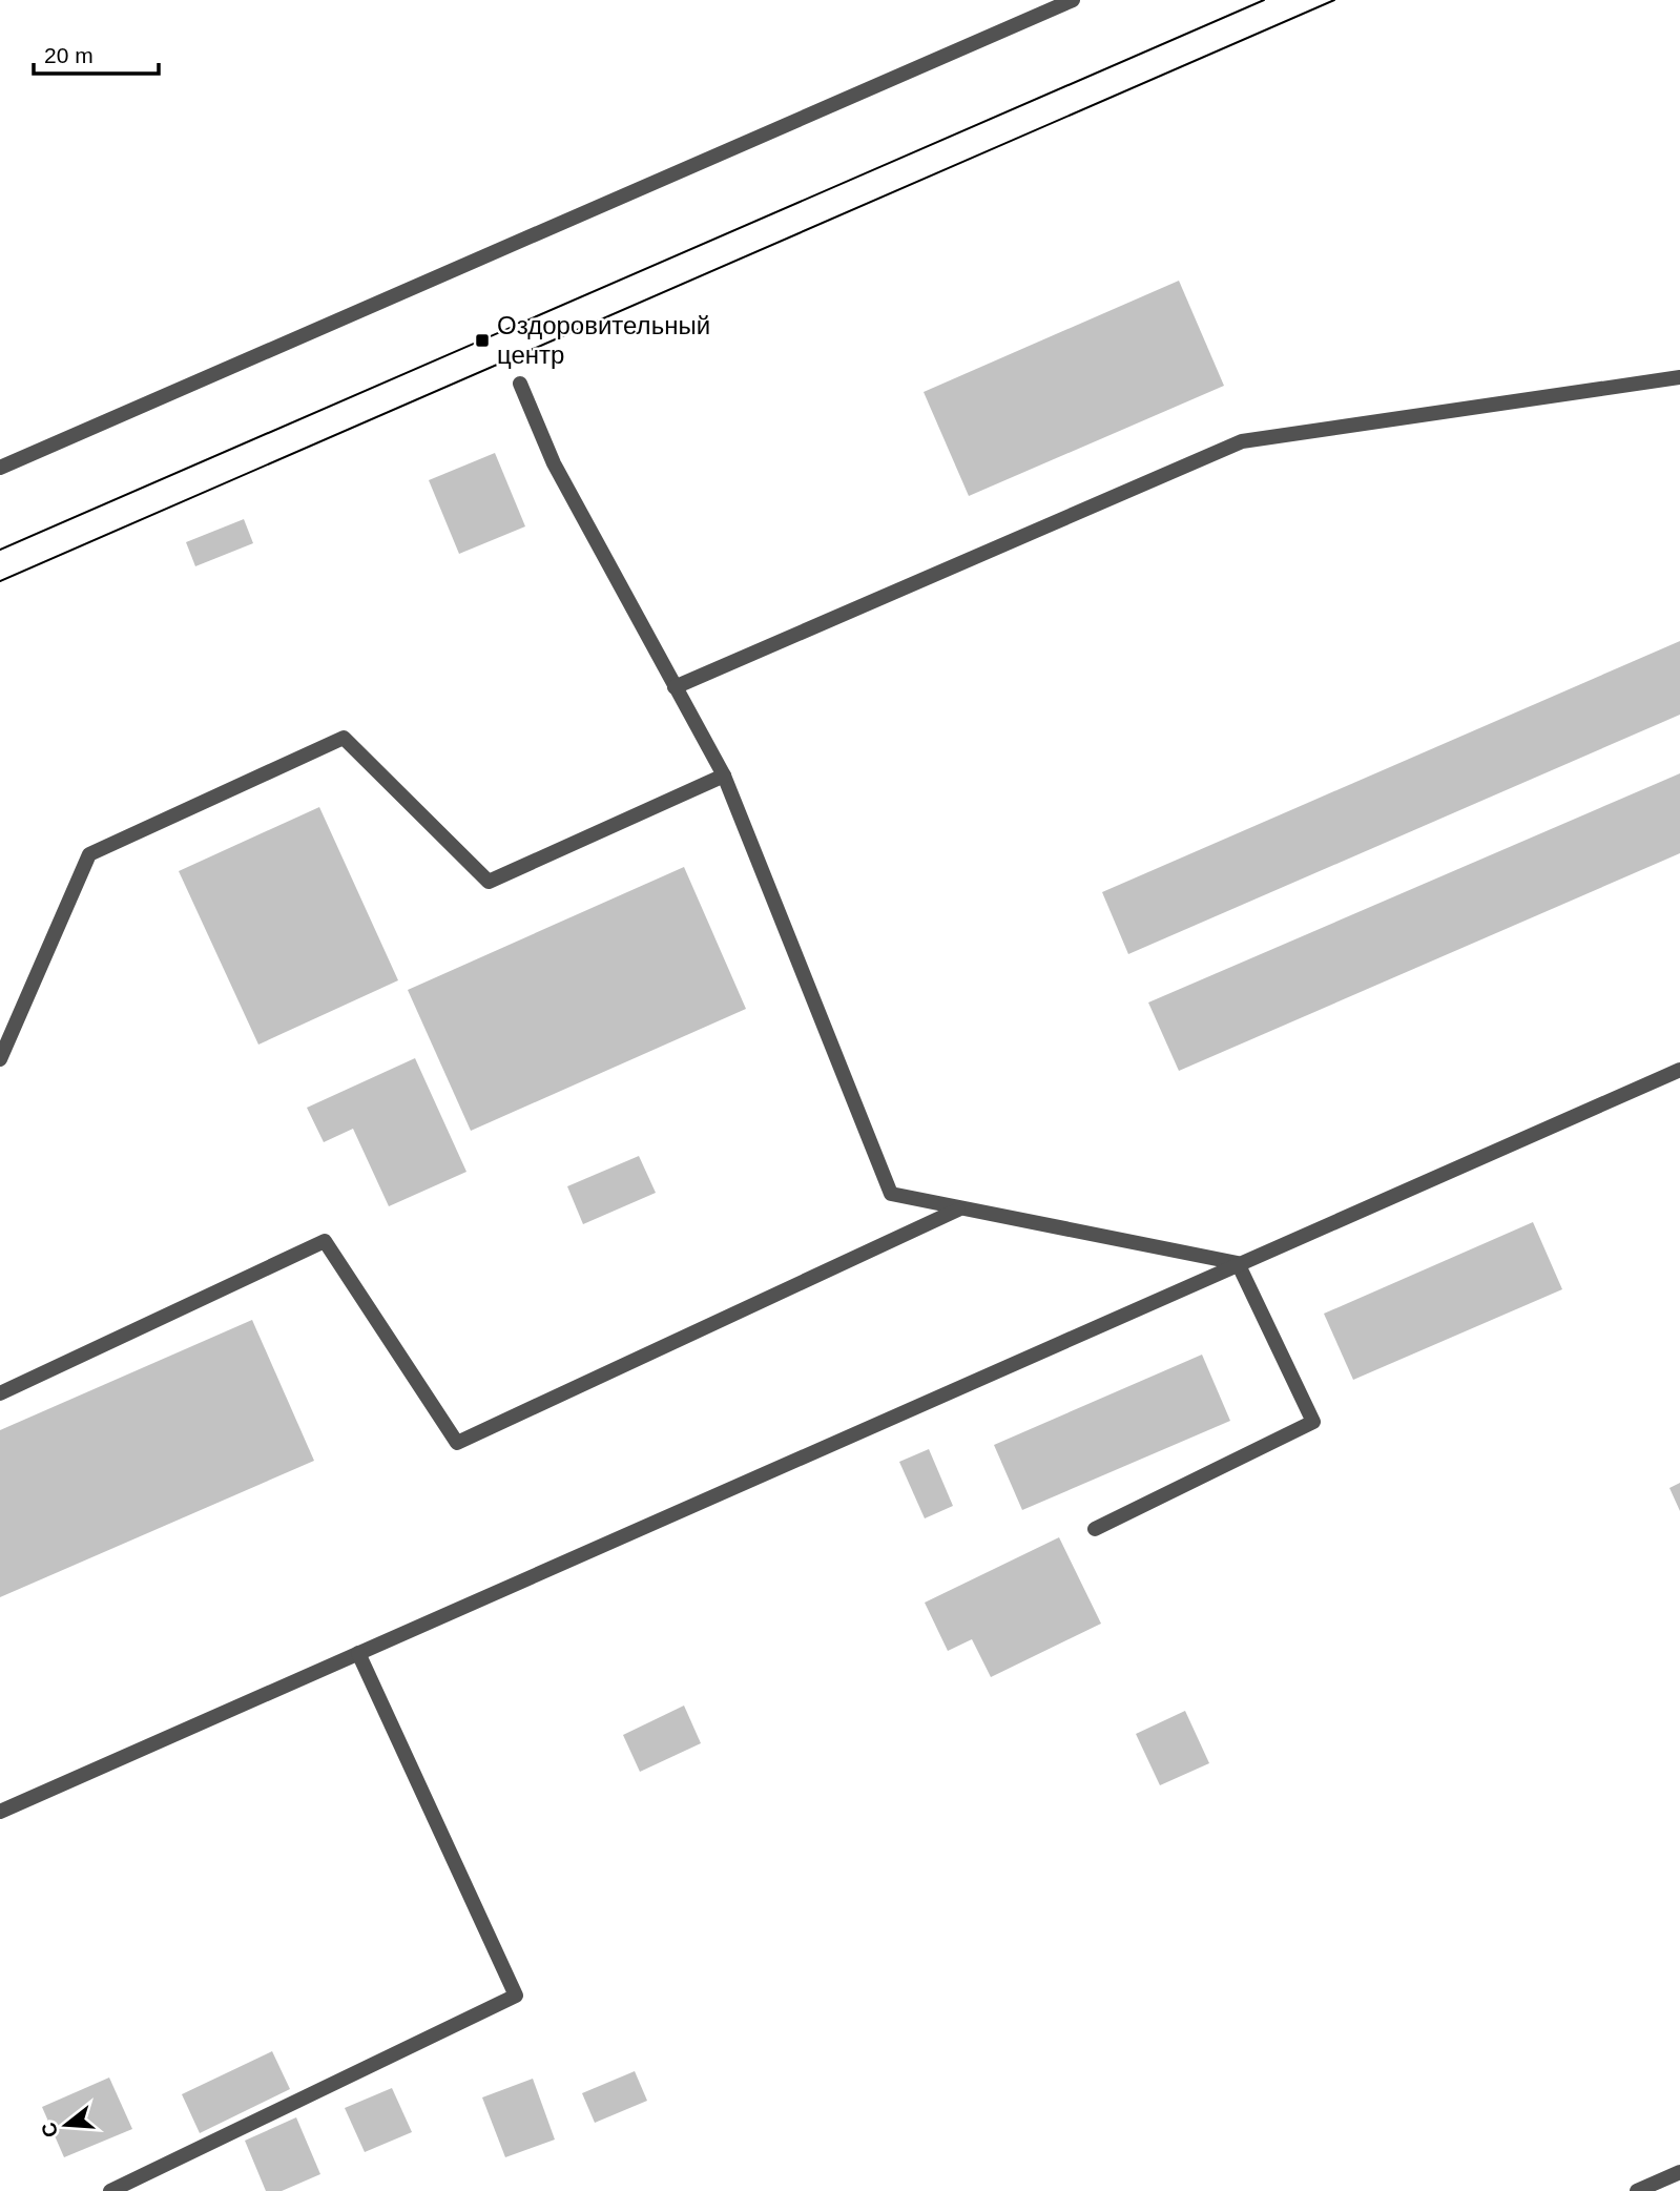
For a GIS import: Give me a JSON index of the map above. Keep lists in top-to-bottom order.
{
  "places": {
    "transit": ["Оздоровительный центр"]
  },
  "scale_bar": "20 m",
  "north": "left"
}
